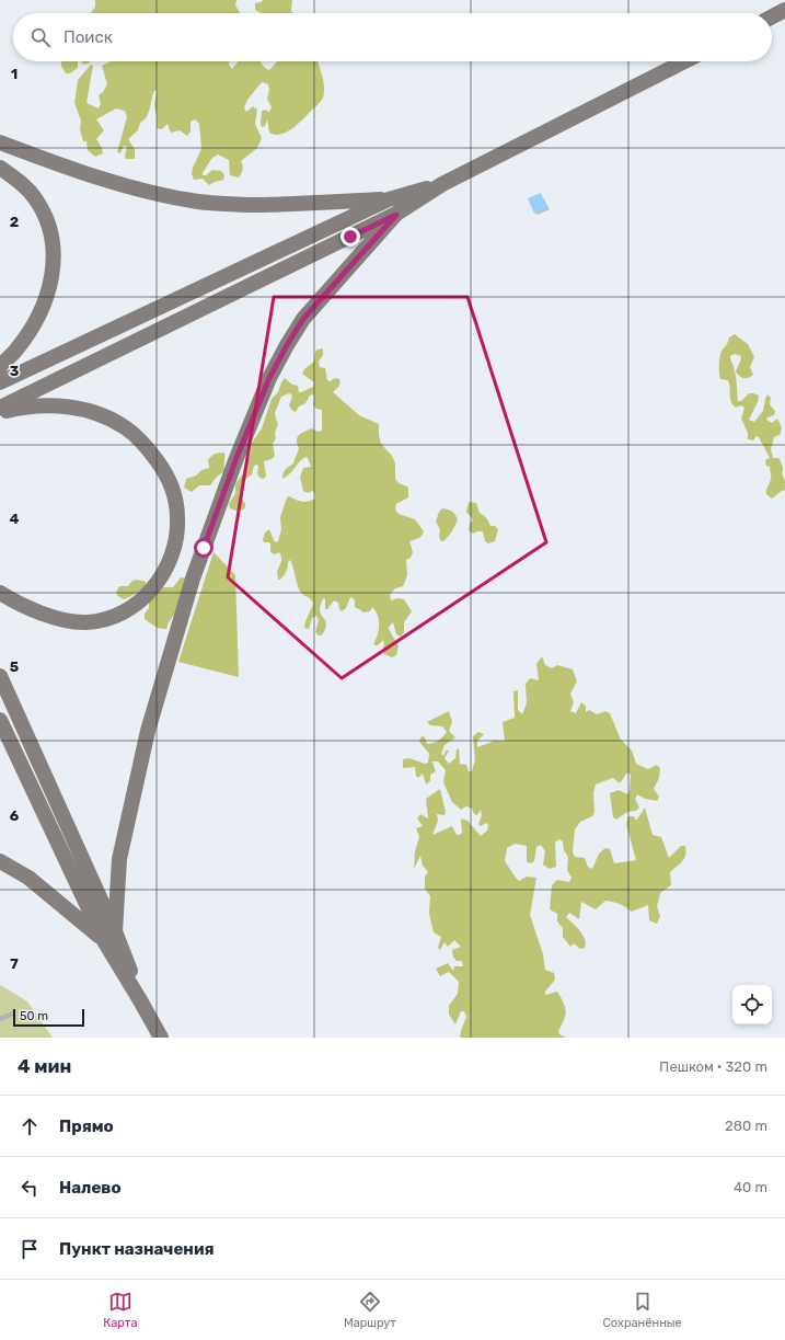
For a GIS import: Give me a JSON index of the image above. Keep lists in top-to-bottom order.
{
  "scale_bar": "50 m",
  "page": {
    "search": "Поиск",
    "scale": "50 m",
    "heading": ["4 мин", "Пешком · 320 m"],
    "list": [
      ["Прямо", "280 m"],
      ["Налево", "40 m"],
      "Пункт назначения"
    ],
    "nav": ["Карта", "Маршрут", "Сохранённые"]
  },
  "grid": {
    "rows": [
      "1",
      "2",
      "3",
      "4",
      "5",
      "6",
      "7"
    ]
  }
}
